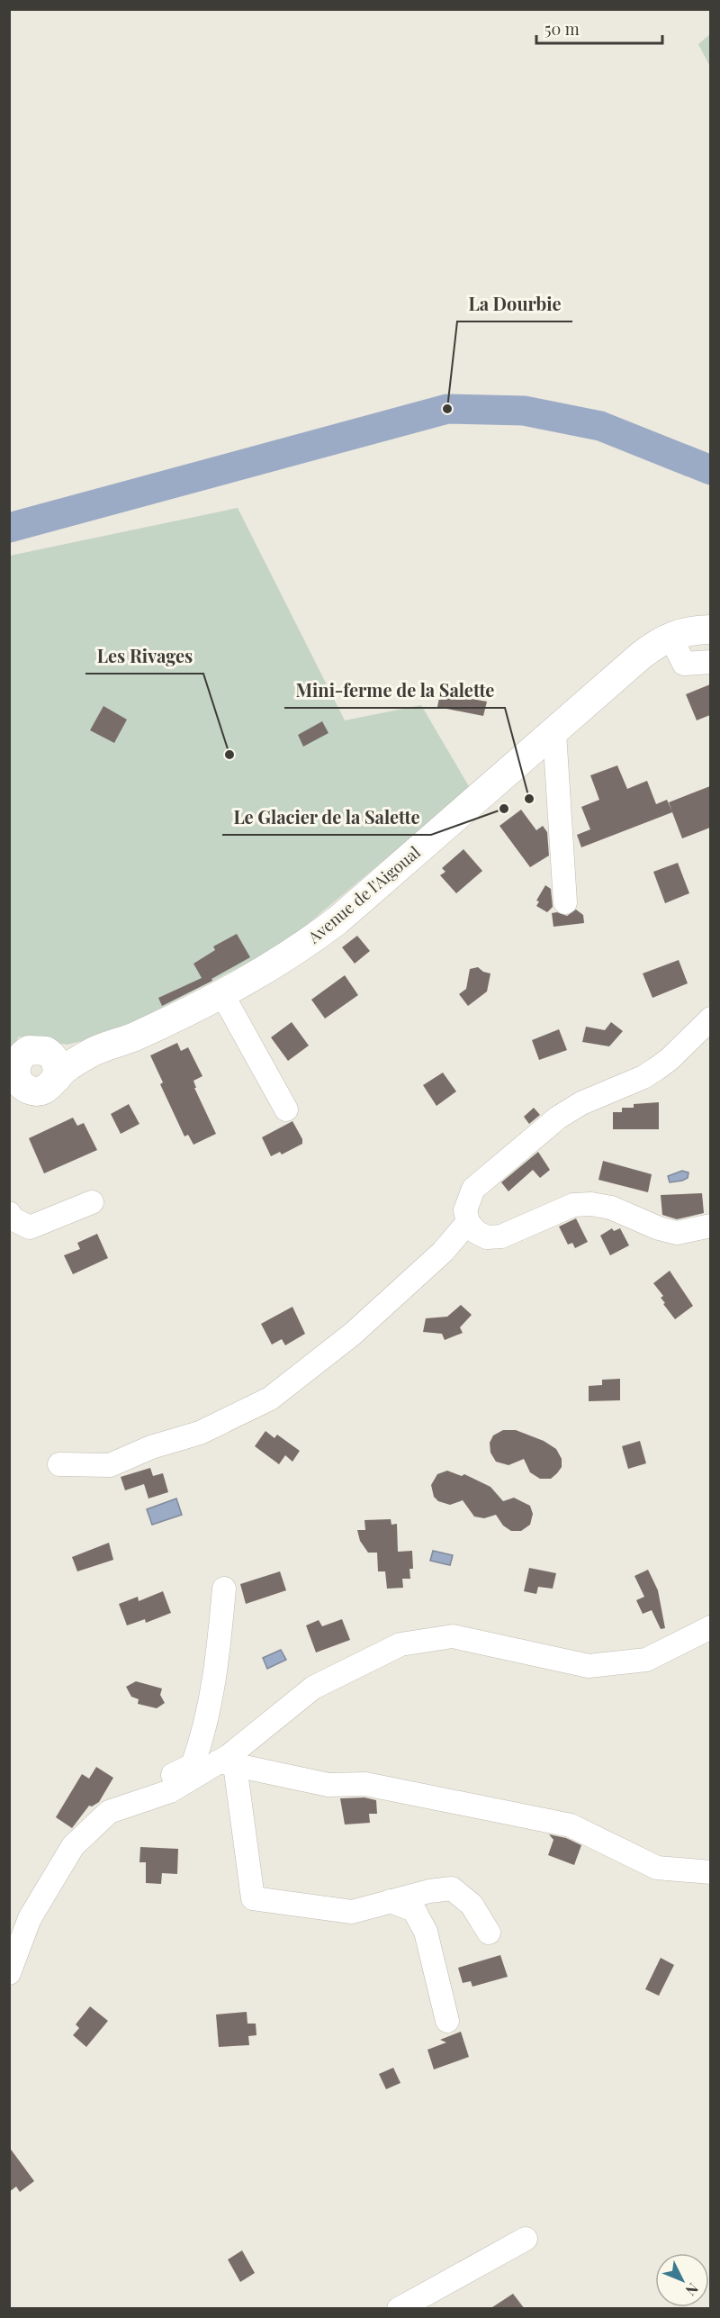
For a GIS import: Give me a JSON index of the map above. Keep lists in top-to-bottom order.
{
  "streets": {
    "main road": ["Avenue de l'Aigoual"]
  },
  "places": [
    "La Dourbie",
    "Les Rivages",
    "Mini-ferme de la Salette",
    "Le Glacier de la Salette"
  ],
  "scale_bar": "50 m",
  "north": "bottom right"
}
